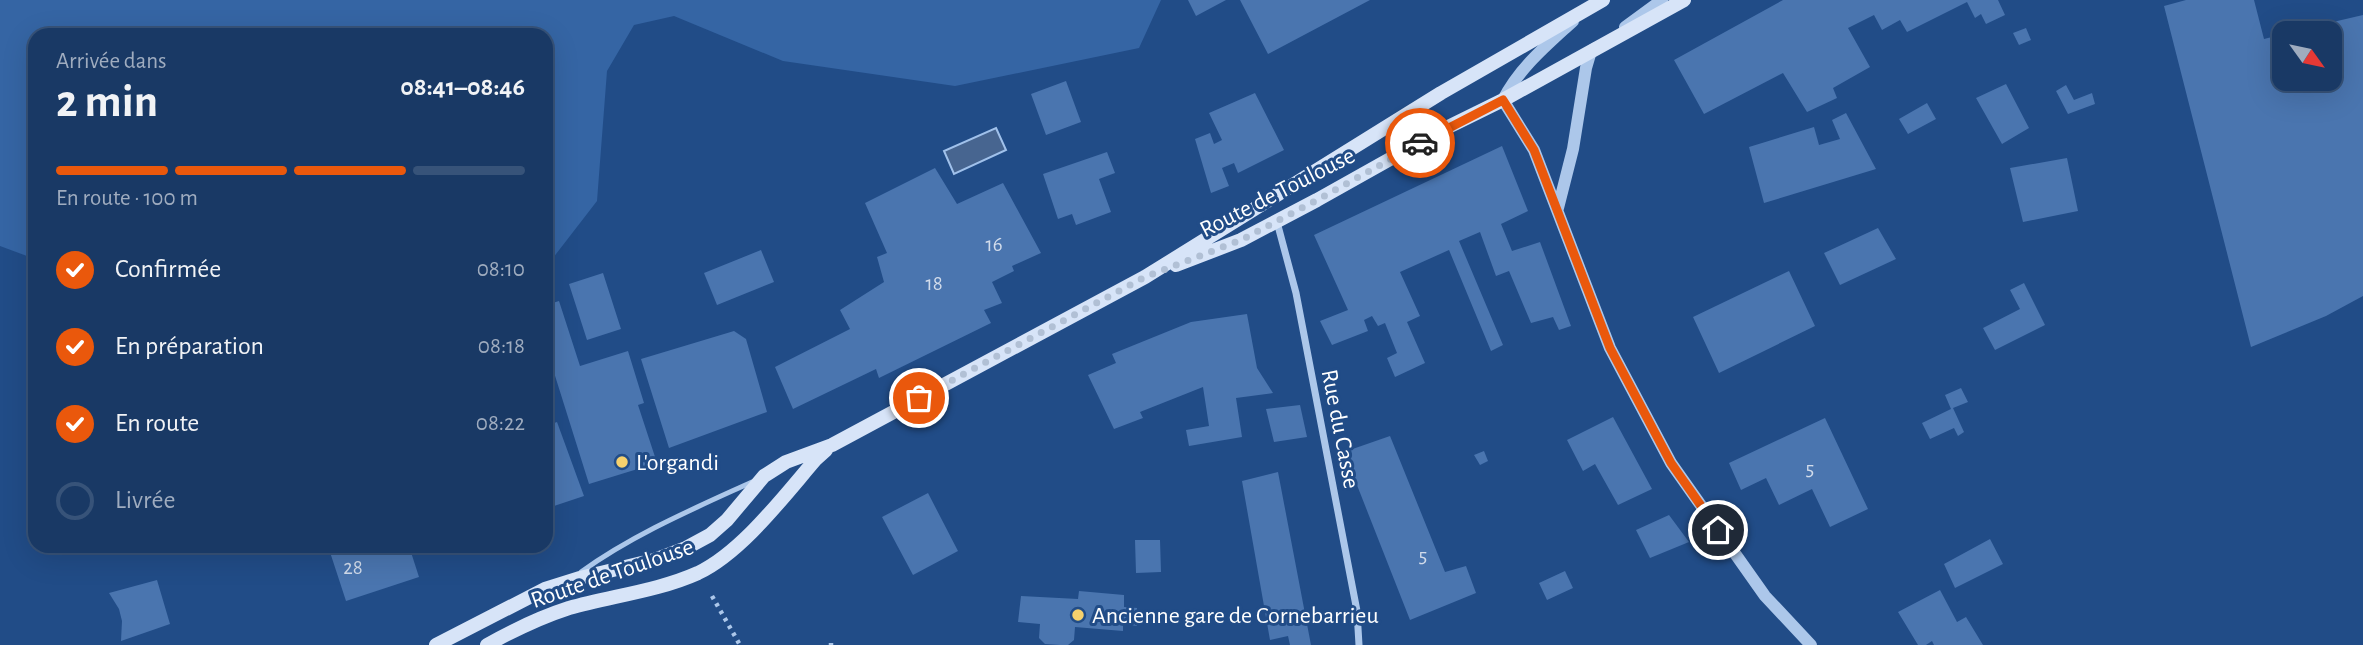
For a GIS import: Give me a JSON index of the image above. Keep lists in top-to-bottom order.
{
  "streets": {
    "main road": ["Route de Toulouse"],
    "street": ["Rue du Casse"]
  },
  "crossings": [
    ["Route de Toulouse", "Rue du Casse"]
  ],
  "places": ["L'organdi", "Ancienne gare de Cornebarrieu"],
  "house_numbers": [
    "16",
    "18",
    "5",
    "5",
    "28"
  ],
  "north": "bottom right",
  "page": {
    "heading": ["2 min", "Arrivée dans", "08:41–08:46"],
    "bar": "En route · 100 m",
    "list": [
      ["Confirmée", "08:10"],
      ["En préparation", "08:18"],
      ["En route", "08:22"],
      "Livrée"
    ]
  }
}
